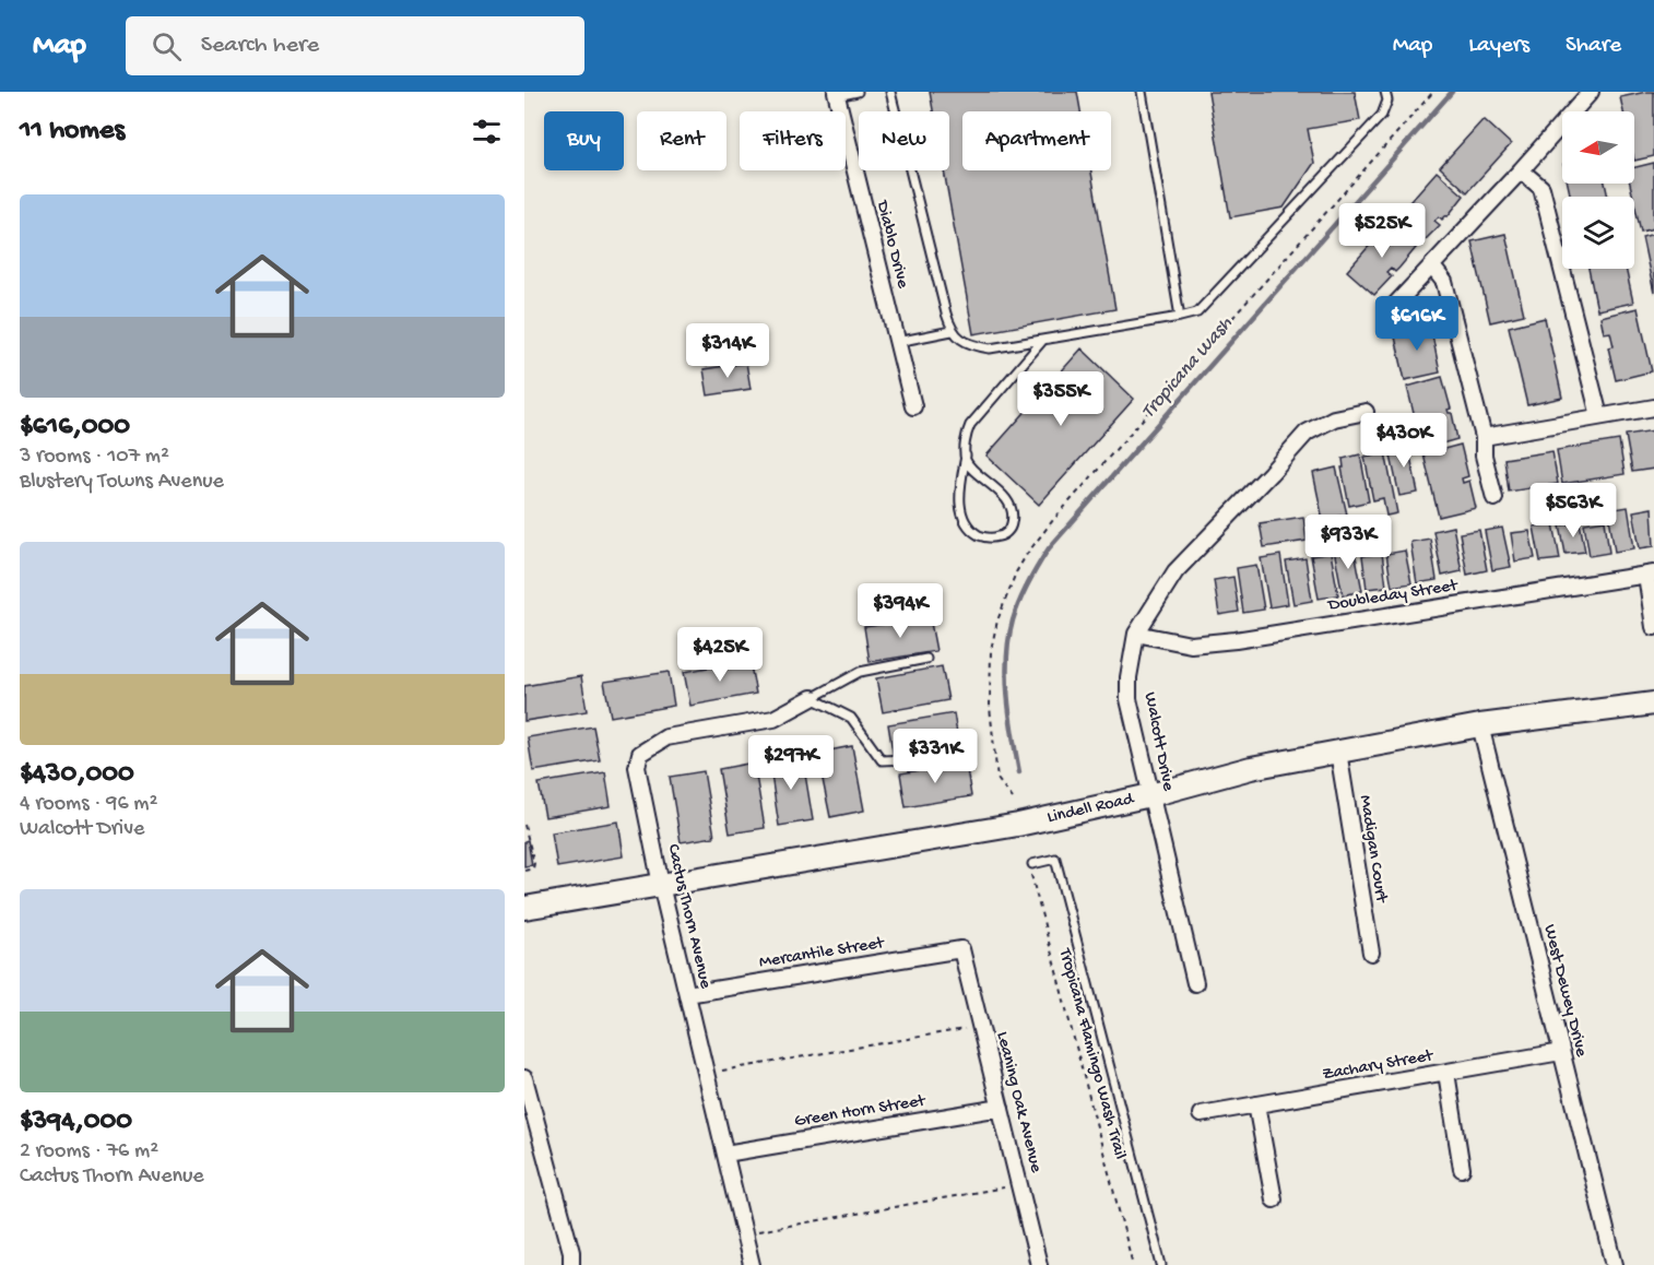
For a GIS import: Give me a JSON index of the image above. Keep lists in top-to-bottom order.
{
  "streets": {
    "street": [
      "Diablo Drive",
      "Doubleday Street",
      "Walcott Drive",
      "Lindell Road",
      "Madigan Court",
      "Cactus Thorn Avenue",
      "Mercantile Street",
      "West Dewey Drive",
      "Zachary Street",
      "Leaning Oak Avenue",
      "Green Horn Street"
    ],
    "path": ["Tropicana Flamingo Wash Trail"]
  },
  "crossings": [
    ["Doubleday Street", "Walcott Drive"],
    ["Walcott Drive", "Lindell Road"],
    ["Lindell Road", "Madigan Court"],
    ["Lindell Road", "Cactus Thorn Avenue"],
    ["Lindell Road", "West Dewey Drive"],
    ["Cactus Thorn Avenue", "Mercantile Street"],
    ["Cactus Thorn Avenue", "Green Horn Street"],
    ["Mercantile Street", "Leaning Oak Avenue"],
    ["West Dewey Drive", "Zachary Street"],
    ["Leaning Oak Avenue", "Green Horn Street"]
  ],
  "water": ["Tropicana Wash"],
  "north": "left",
  "page": {
    "header": "Map",
    "search": "Search here",
    "nav": ["Map", "Layers", "Share"],
    "heading": "11 homes",
    "chip": [
      "Buy",
      "Rent",
      "Filters",
      "New",
      "Apartment"
    ],
    "list": [
      {
        "name": "$616,000",
        "note": "3 rooms · 107 m² · Blustery Towns Avenue"
      },
      {
        "name": "$430,000",
        "note": "4 rooms · 96 m² · Walcott Drive"
      },
      {
        "name": "$394,000",
        "note": "2 rooms · 76 m² · Cactus Thorn Avenue"
      }
    ],
    "price": [
      "$525K",
      "$616K",
      "$314K",
      "$355K",
      "$430K",
      "$563K",
      "$933K",
      "$394K",
      "$425K",
      "$331K",
      "$297K"
    ]
  }
}
